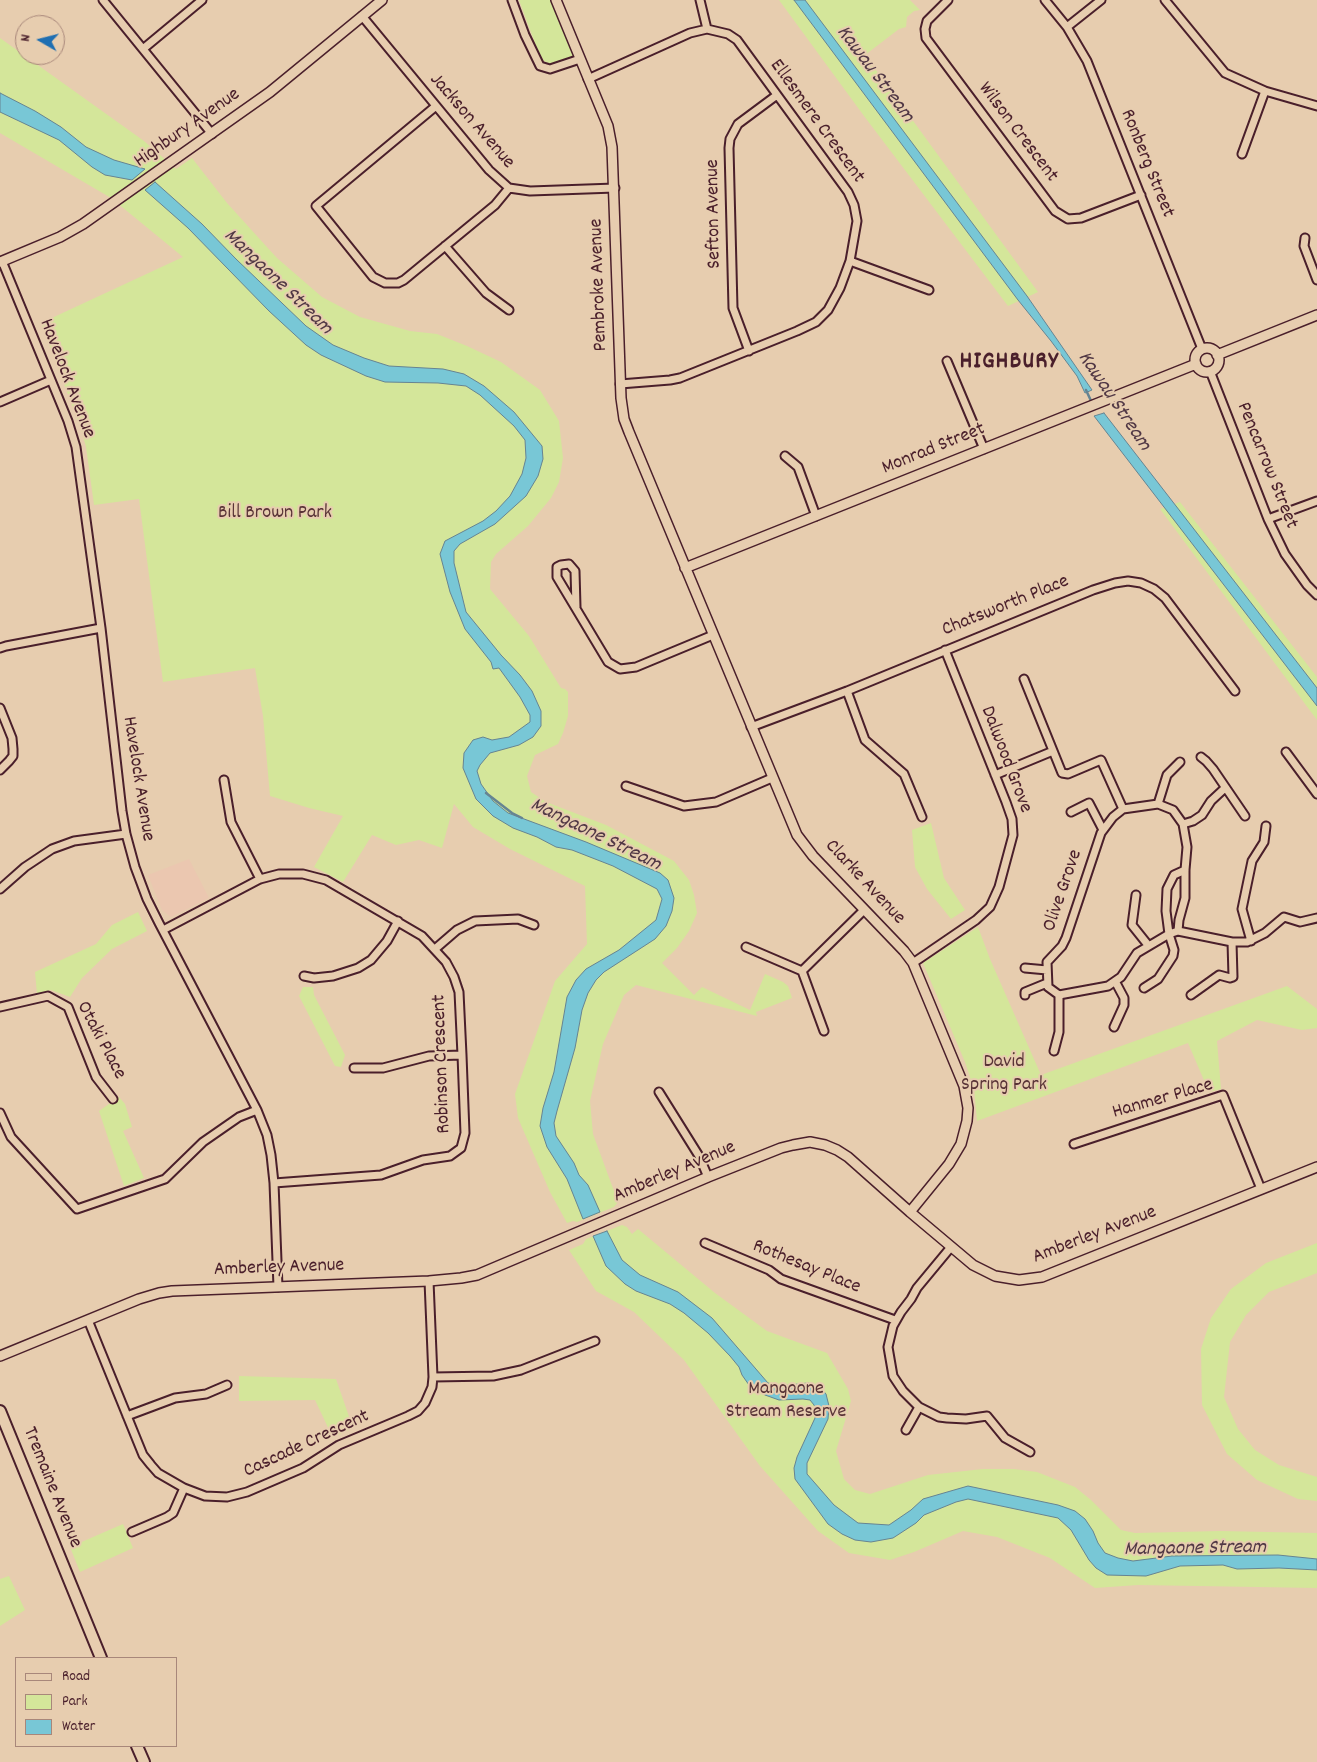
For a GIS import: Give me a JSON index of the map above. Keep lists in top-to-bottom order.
{
  "streets": {
    "main road": ["Tremaine Avenue"],
    "street": [
      "Jackson Avenue",
      "Ellesmere Crescent",
      "Highbury Avenue",
      "Wilson Crescent",
      "Ronberg Street",
      "Sefton Avenue",
      "Pembroke Avenue",
      "Havelock Avenue",
      "Monrad Street",
      "Pencarrow Street",
      "Chatsworth Place",
      "Dalwood Grove",
      "Clarke Avenue",
      "Olive Grove",
      "Otaki Place",
      "Robinson Crescent",
      "Hanmer Place",
      "Amberley Avenue",
      "Rothesay Place",
      "Cascade Crescent"
    ]
  },
  "crossings": [
    ["Jackson Avenue", "Highbury Avenue"],
    ["Jackson Avenue", "Pembroke Avenue"],
    ["Ellesmere Crescent", "Sefton Avenue"],
    ["Ellesmere Crescent", "Pembroke Avenue"],
    ["Highbury Avenue", "Havelock Avenue"],
    ["Wilson Crescent", "Ronberg Street"],
    ["Ronberg Street", "Monrad Street"],
    ["Ronberg Street", "Pencarrow Street"],
    ["Pembroke Avenue", "Monrad Street"],
    ["Pembroke Avenue", "Clarke Avenue"],
    ["Havelock Avenue", "Robinson Crescent"],
    ["Havelock Avenue", "Amberley Avenue"],
    ["Monrad Street", "Pencarrow Street"],
    ["Monrad Street", "Clarke Avenue"],
    ["Chatsworth Place", "Dalwood Grove"],
    ["Chatsworth Place", "Clarke Avenue"],
    ["Dalwood Grove", "Clarke Avenue"],
    ["Clarke Avenue", "Amberley Avenue"],
    ["Hanmer Place", "Amberley Avenue"],
    ["Amberley Avenue", "Cascade Crescent"]
  ],
  "districts": ["HIGHBURY"],
  "water": ["Kawau Stream", "Mangaone Stream"],
  "parks": ["Bill Brown Park", "David Spring Park", "Mangaone Stream Reserve"],
  "legend": ["Road", "Park", "Water"],
  "north": "left"
}
